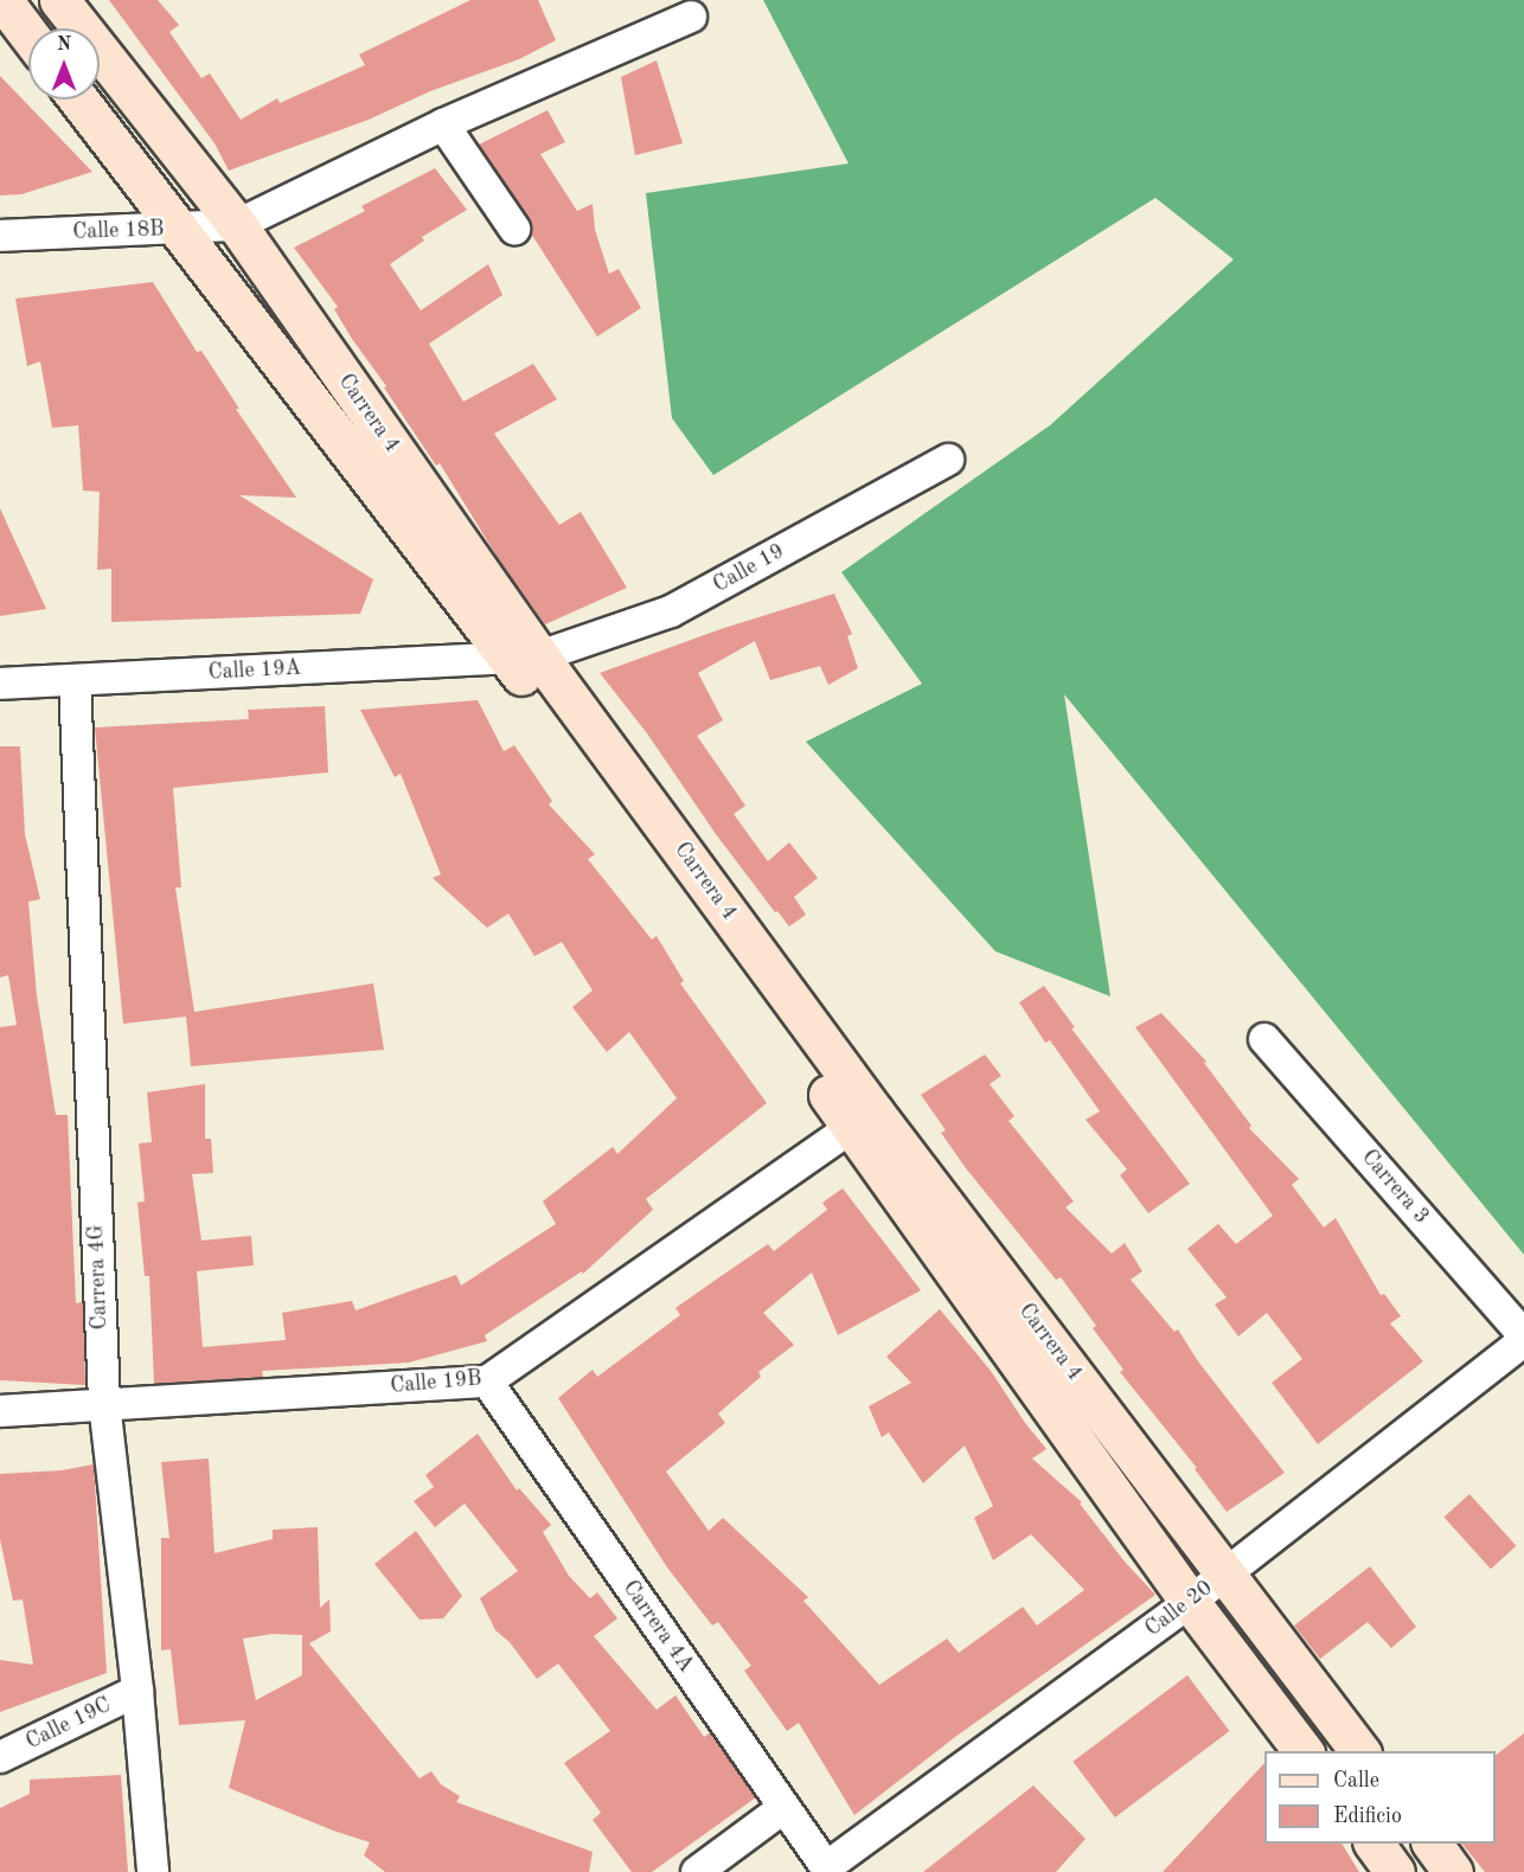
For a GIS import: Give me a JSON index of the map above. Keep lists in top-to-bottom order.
{
  "streets": {
    "main road": ["Carrera 4"],
    "street": [
      "Calle 18B",
      "Calle 19",
      "Calle 19A",
      "Carrera 3",
      "Carrera 4G",
      "Calle 19B",
      "Calle 20",
      "Carrera 4A",
      "Calle 19C"
    ]
  },
  "crossings": [
    ["Calle 18B", "Carrera 4"],
    ["Carrera 4", "Calle 19"],
    ["Carrera 4", "Calle 19A"],
    ["Carrera 4", "Calle 19B"],
    ["Carrera 4", "Calle 20"],
    ["Calle 19", "Calle 19A"],
    ["Calle 19A", "Carrera 4G"],
    ["Carrera 4G", "Calle 19B"],
    ["Carrera 4G", "Calle 19C"],
    ["Calle 19B", "Carrera 4A"],
    ["Calle 20", "Carrera 4A"]
  ],
  "legend": ["Calle", "Edificio"],
  "north": "top"
}
